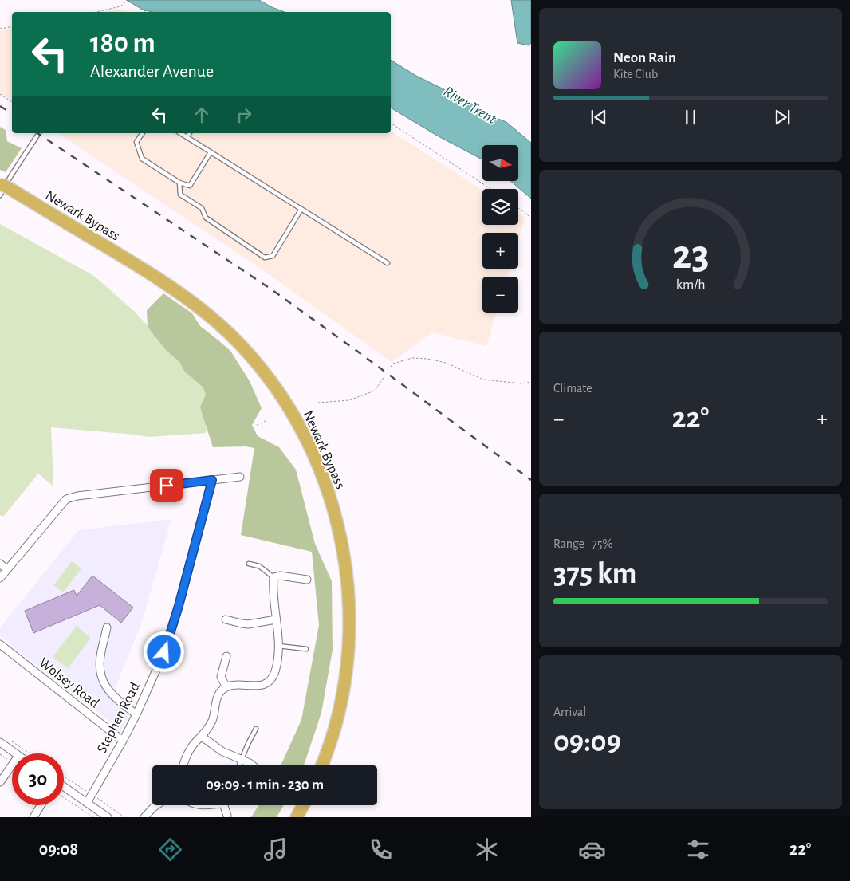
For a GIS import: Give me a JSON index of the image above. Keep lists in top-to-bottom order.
{
  "streets": {
    "highway": ["Newark Bypass"],
    "street": ["Wolsey Road", "Stephen Road"]
  },
  "crossings": [
    ["Wolsey Road", "Stephen Road"]
  ],
  "water": ["River Trent"],
  "north": "right",
  "page": {
    "turn": ["180 m", "Alexander Avenue"],
    "song": ["Neon Rain", "Kite Club"],
    "map_buttons": ["+", "−"],
    "tile": [
      "Climate",
      ["Range · 75%", "375 km"],
      ["Arrival", "09:09"]
    ],
    "heat": ["−", "22°", "+"],
    "limit": "30",
    "trip": "09:09 · 1 min · 230 m",
    "tabs": ["09:08", "22°"],
    "gauge": ["23", "km/h"]
  }
}
